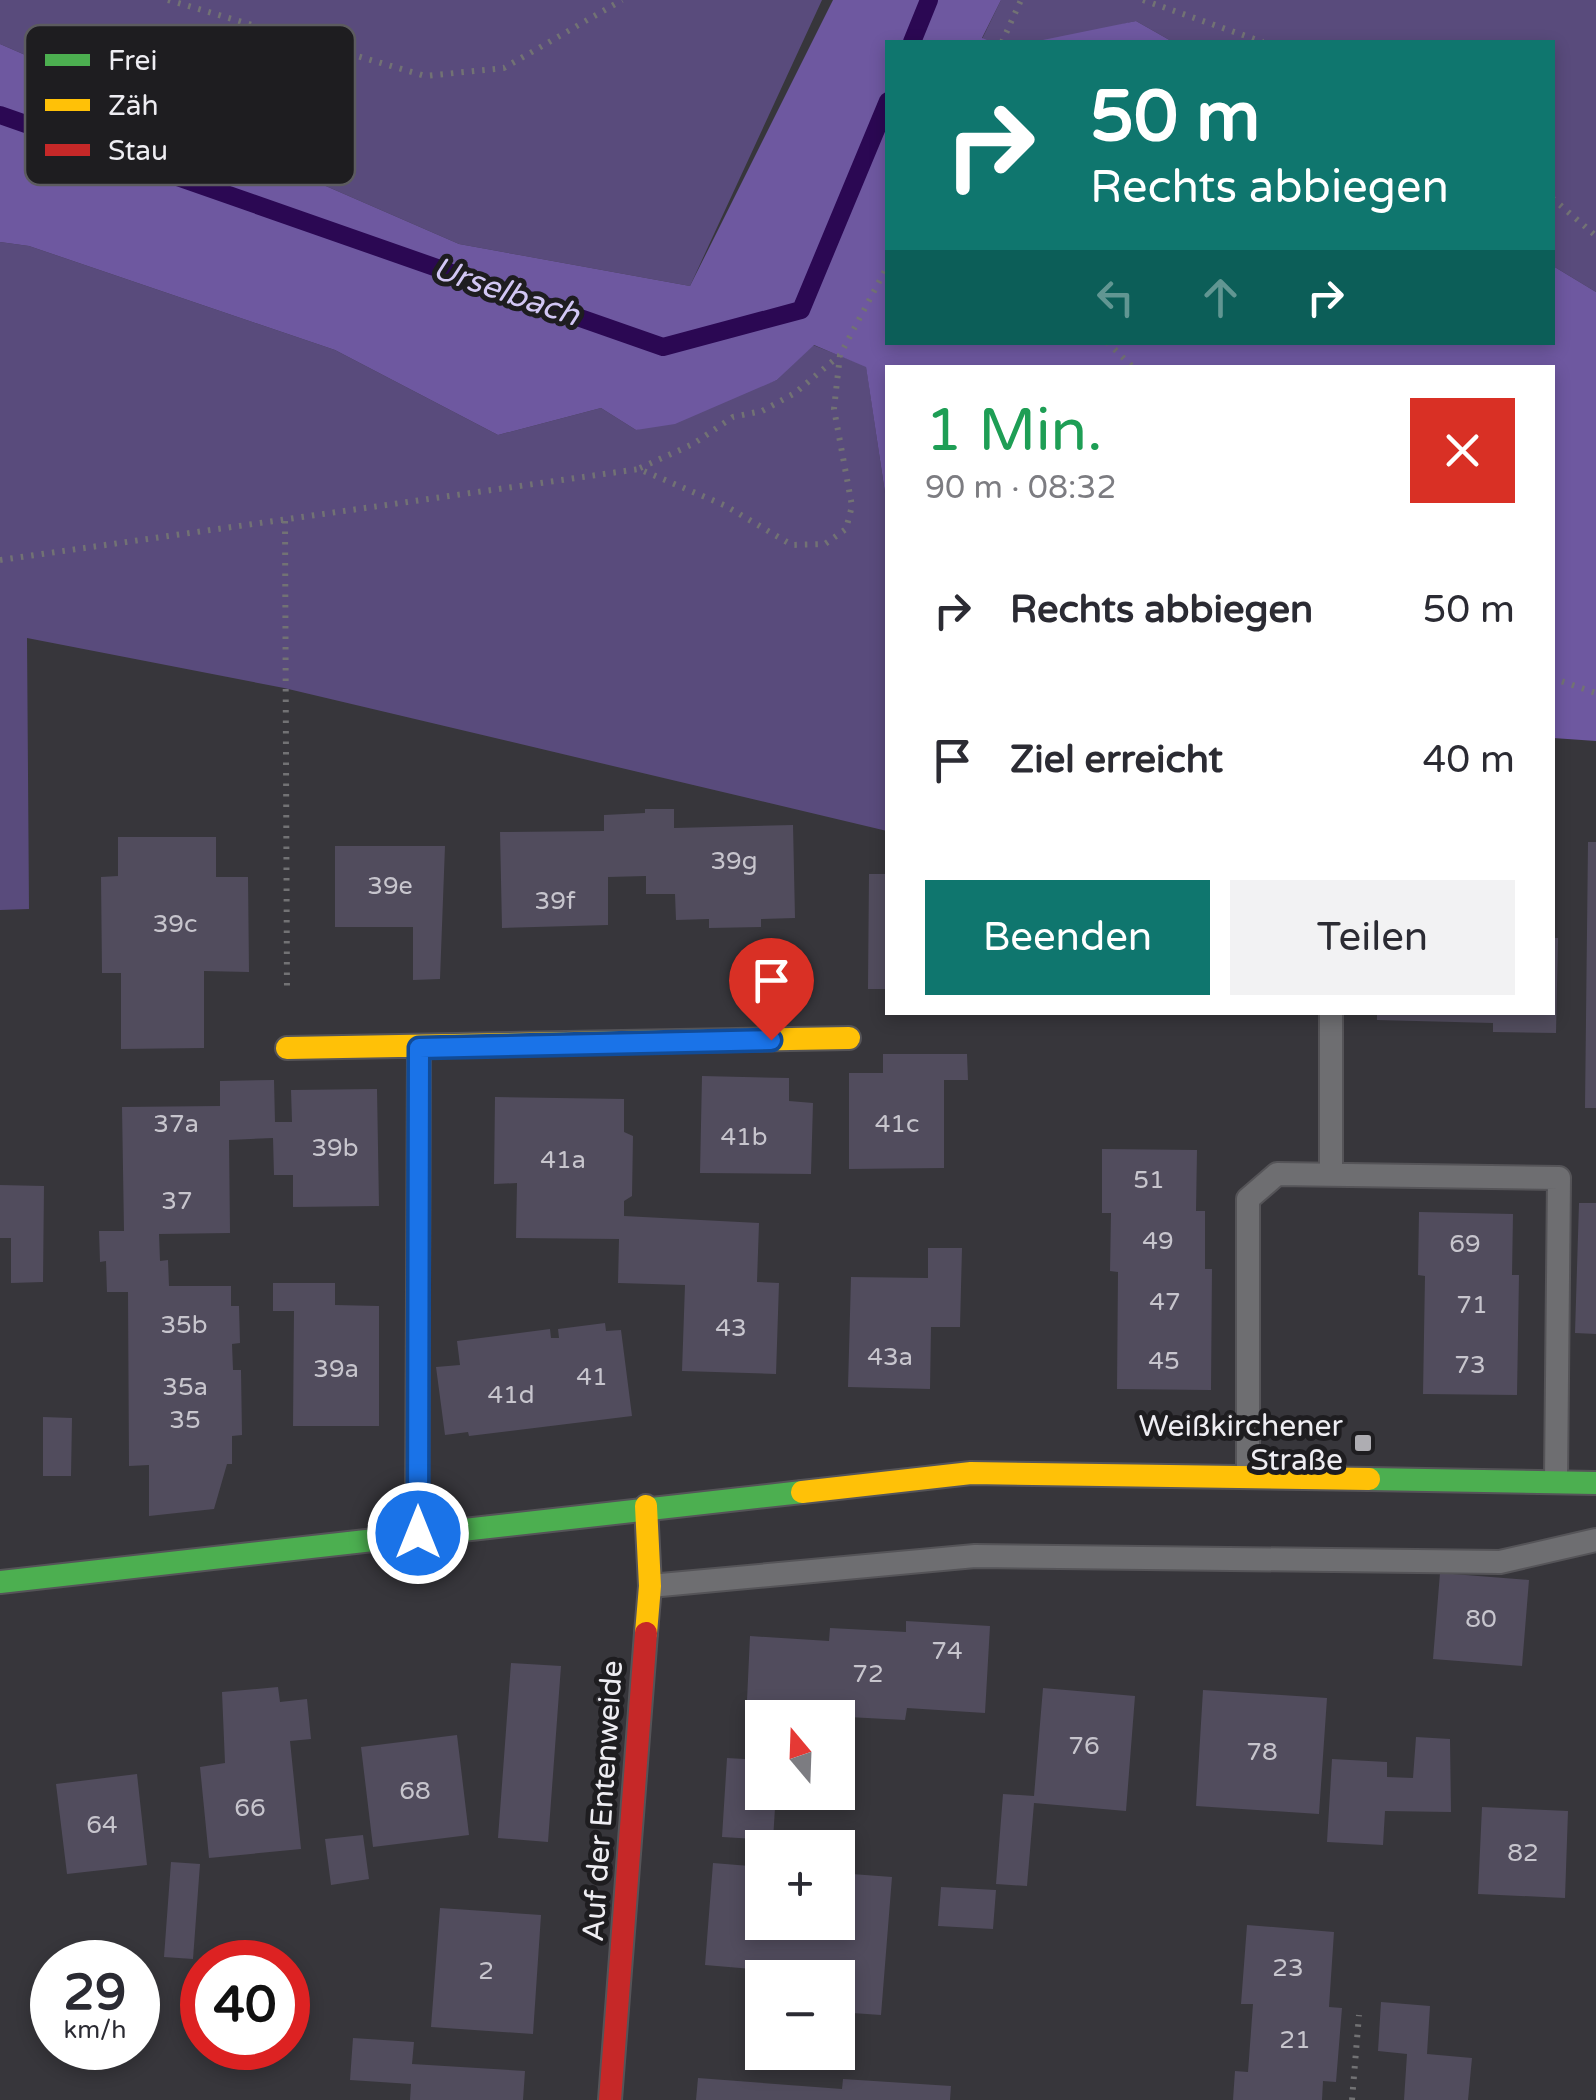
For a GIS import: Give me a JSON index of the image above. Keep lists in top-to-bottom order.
{
  "streets": {
    "street": ["Auf der Entenweide"]
  },
  "water": ["Urselbach"],
  "places": {
    "transit": ["Weißkirchener Straße"]
  },
  "house_numbers": [
    "39g",
    "39e",
    "39f",
    "39c",
    "37a",
    "41c",
    "41b",
    "39b",
    "41a",
    "51",
    "37",
    "49",
    "69",
    "47",
    "71",
    "35b",
    "43",
    "43a",
    "45",
    "73",
    "39a",
    "41",
    "35a",
    "41d",
    "35",
    "80",
    "74",
    "72",
    "76",
    "78",
    "68",
    "66",
    "64",
    "82",
    "23",
    "2",
    "21"
  ],
  "legend": ["Frei", "Zäh", "Stau"],
  "north": "top",
  "page": {
    "turn": ["50 m", "Rechts abbiegen"],
    "heading": ["1 Min.", "90 m · 08:32"],
    "list": [
      {
        "name": "Rechts abbiegen",
        "value": "50 m"
      },
      {
        "name": "Ziel erreicht",
        "value": "40 m"
      }
    ],
    "buttons": ["Beenden", "Teilen"],
    "map_buttons": ["+", "−"],
    "speed": "29 km/h",
    "limit": "40"
  }
}
